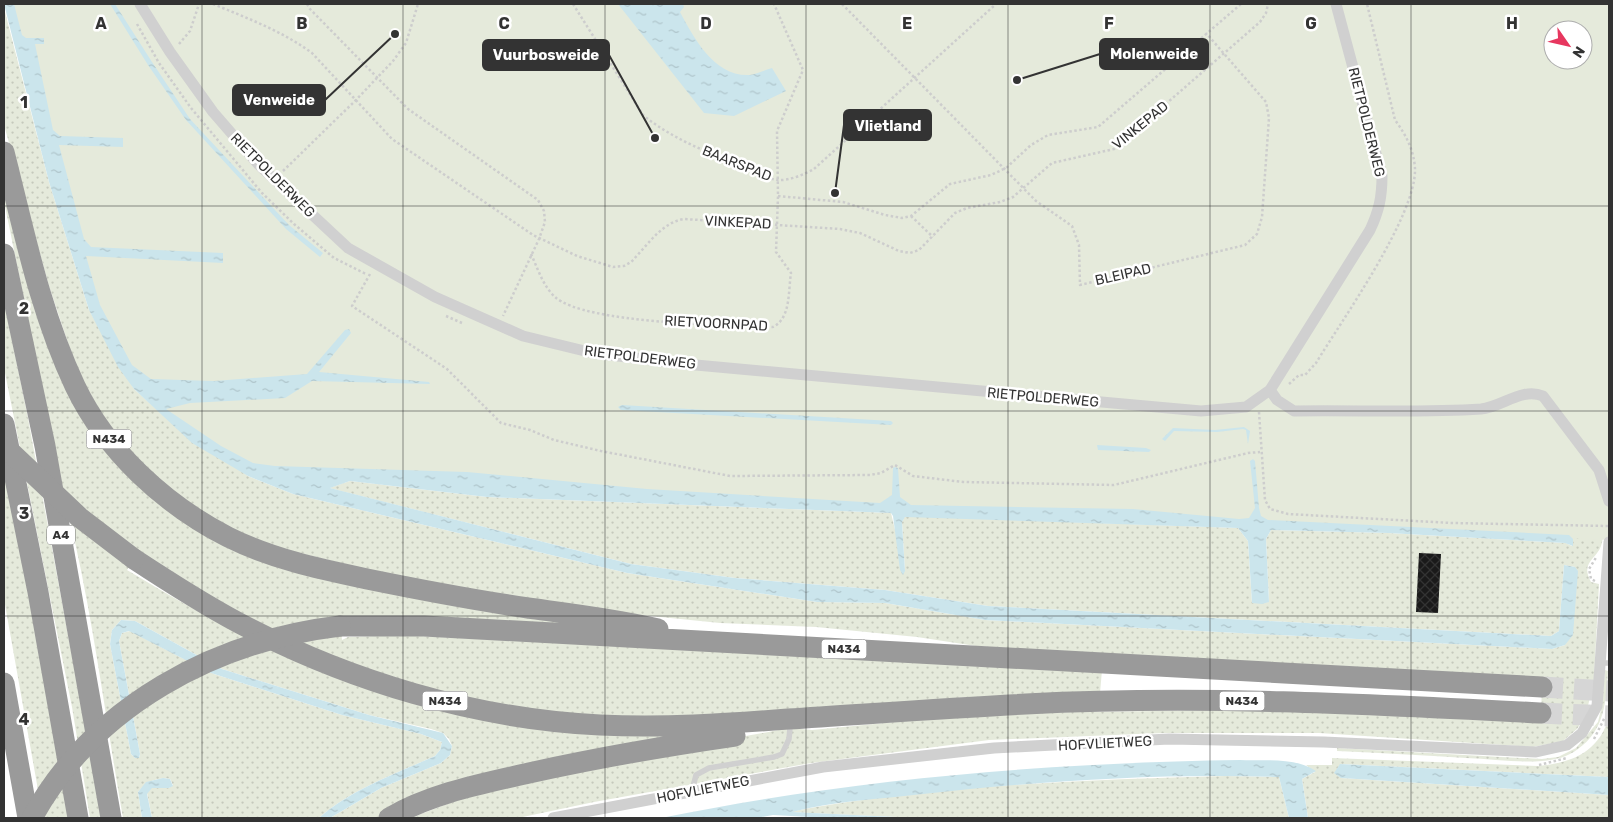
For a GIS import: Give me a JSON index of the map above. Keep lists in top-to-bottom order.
{
  "streets": {
    "highway": ["N434", "A4"],
    "street": ["RIETPOLDERWEG", "HOFVLIETWEG"],
    "path": [
      "VINKEPAD",
      "BAARSPAD",
      "BLEIPAD",
      "RIETVOORNPAD"
    ]
  },
  "crossings": [
    ["VINKEPAD", "BLEIPAD"],
    ["VINKEPAD", "RIETVOORNPAD"],
    ["BAARSPAD", "BLEIPAD"],
    ["BAARSPAD", "RIETVOORNPAD"]
  ],
  "places": [
    "Venweide",
    "Molenweide",
    "Vuurbosweide",
    "Vlietland"
  ],
  "north": "bottom right",
  "grid": {
    "columns": [
      "A",
      "B",
      "C",
      "D",
      "E",
      "F",
      "G",
      "H"
    ],
    "rows": [
      "1",
      "2",
      "3",
      "4"
    ]
  }
}
